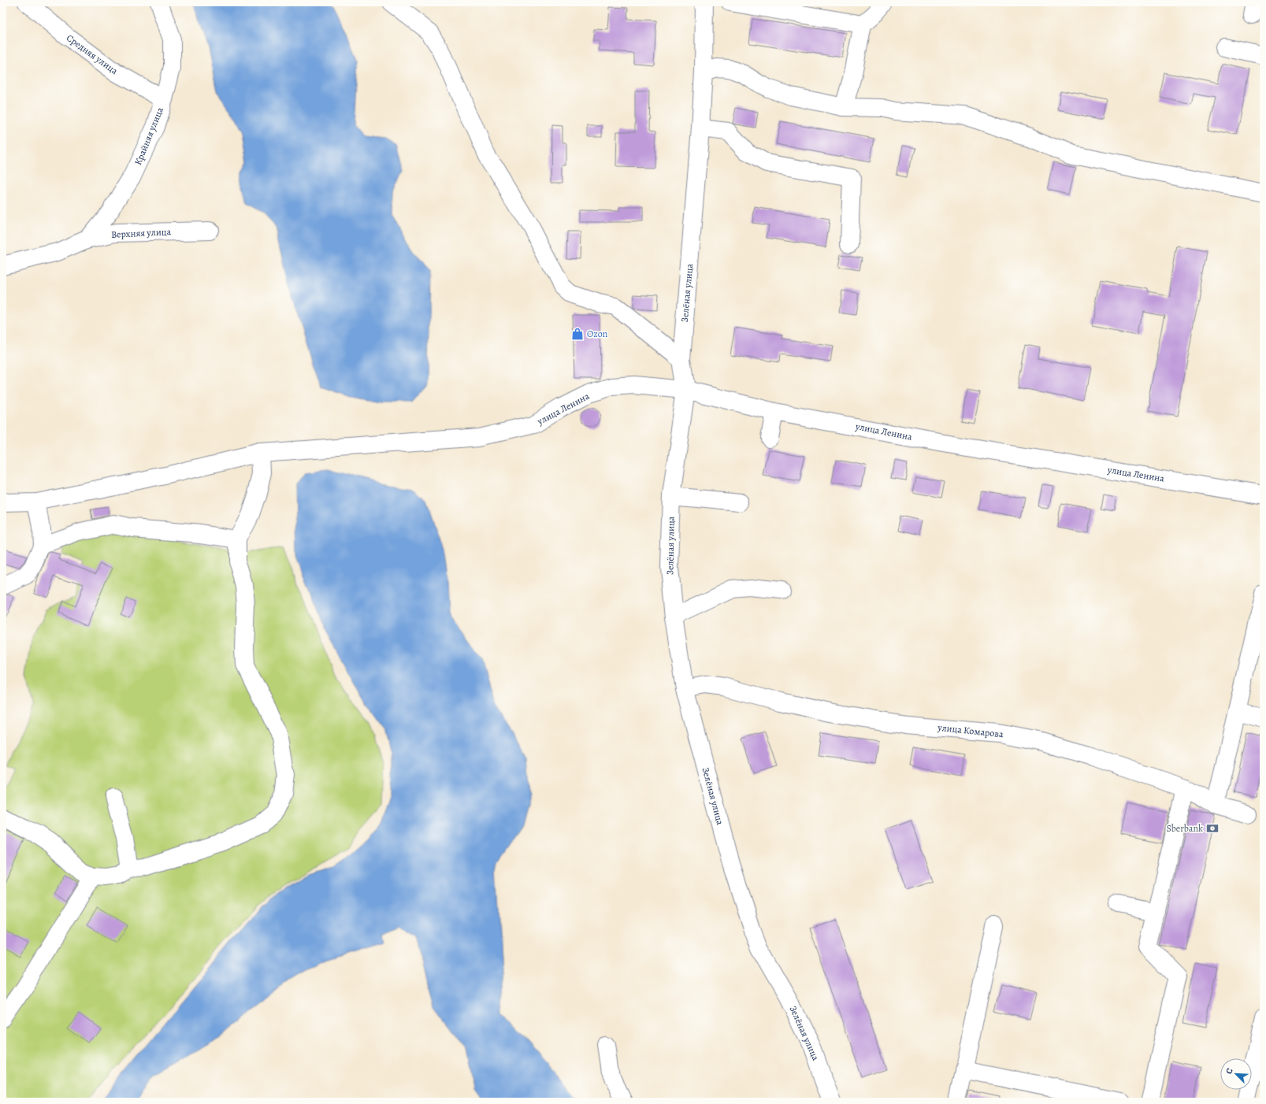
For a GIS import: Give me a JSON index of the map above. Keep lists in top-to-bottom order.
{
  "streets": {
    "street": [
      "Средняя улица",
      "Крайняя улица",
      "Верхняя улица",
      "Зелёная улица",
      "улица Ленина",
      "улица Комарова"
    ]
  },
  "crossings": [
    ["Средняя улица", "Крайняя улица"],
    ["Крайняя улица", "Верхняя улица"],
    ["Зелёная улица", "улица Ленина"],
    ["Зелёная улица", "улица Комарова"]
  ],
  "places": {
    "shop": ["Ozon"],
    "bank": ["Sberbank"]
  },
  "north": "top left"
}
